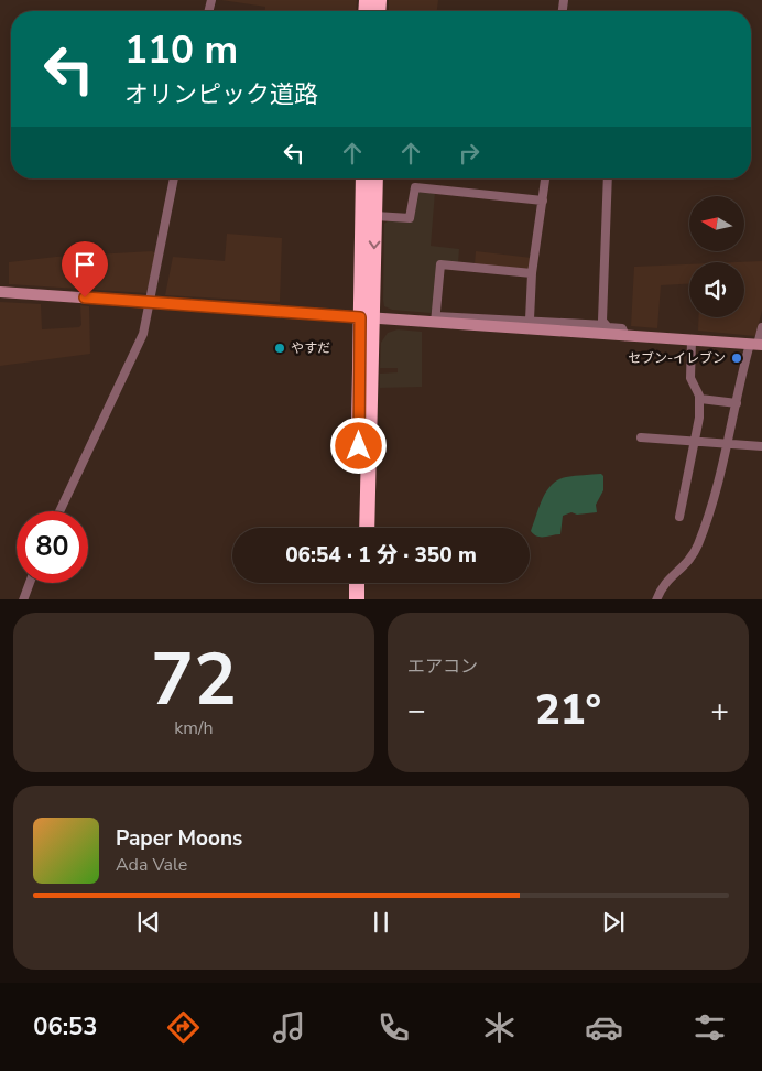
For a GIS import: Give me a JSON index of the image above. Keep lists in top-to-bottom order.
{
  "places": ["やすだ", "セブン-イレブン"],
  "north": "left",
  "page": {
    "turn": ["110 m", "オリンピック道路"],
    "limit": "80",
    "trip": "06:54 · 1 分 · 350 m",
    "tile": [
      ["72", "km/h"],
      "エアコン"
    ],
    "heat": ["−", "21°", "+"],
    "song": ["Paper Moons", "Ada Vale"],
    "tabs": "06:53"
  }
}
